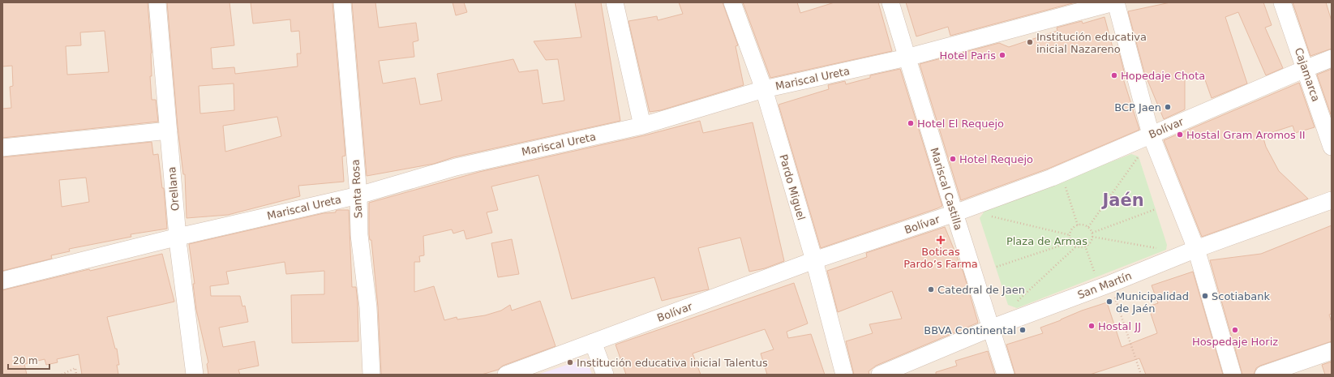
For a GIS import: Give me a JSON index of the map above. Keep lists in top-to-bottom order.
{
  "streets": {
    "street": [
      "Cajamarca",
      "Mariscal Ureta",
      "Bolívar",
      "Pardo Miguel",
      "Orellana",
      "Santa Rosa",
      "Mariscal Castilla",
      "San Martín"
    ]
  },
  "crossings": [
    ["Cajamarca", "Bolívar"],
    ["Mariscal Ureta", "Pardo Miguel"],
    ["Mariscal Ureta", "Orellana"],
    ["Mariscal Ureta", "Santa Rosa"],
    ["Mariscal Ureta", "Mariscal Castilla"],
    ["Bolívar", "Pardo Miguel"],
    ["Bolívar", "Mariscal Castilla"],
    ["Mariscal Castilla", "San Martín"]
  ],
  "districts": ["Jaén"],
  "parks": ["Plaza de Armas"],
  "places": {
    "other": [
      "Institución educativa inicial Nazareno",
      "Hotel Paris",
      "Hopedaje Chota",
      "BCP Jaen",
      "Hotel El Requejo",
      "Hostal Gram Aromos II",
      "Hotel Requejo",
      "Catedral de Jaen",
      "Scotiabank",
      "Municipalidad de Jaén",
      "Hostal JJ",
      "BBVA Continental",
      "Hospedaje Horiz",
      "Institución educativa inicial Talentus"
    ],
    "health": ["Boticas Pardo’s Farma"]
  },
  "scale_bar": "20 m"
}
